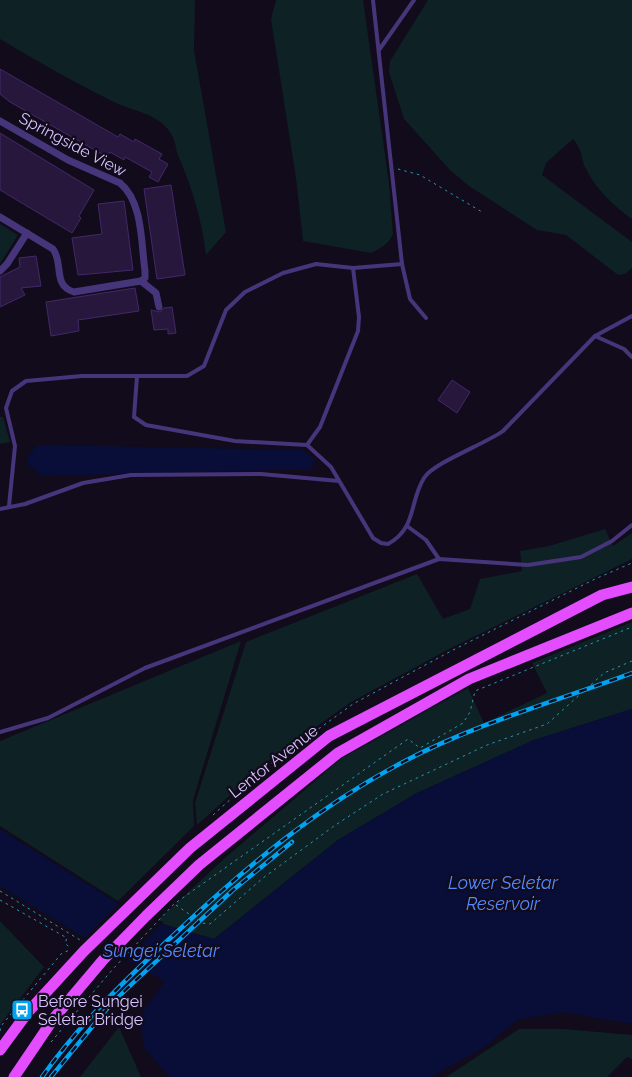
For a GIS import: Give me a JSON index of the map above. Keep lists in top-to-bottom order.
{
  "streets": {
    "main road": ["Lentor Avenue"],
    "street": ["Springside View"]
  },
  "water": ["Lower Seletar Reservoir", "Sungei Seletar"],
  "places": {
    "bus stop": ["Before Sungei Seletar Bridge"]
  }
}
